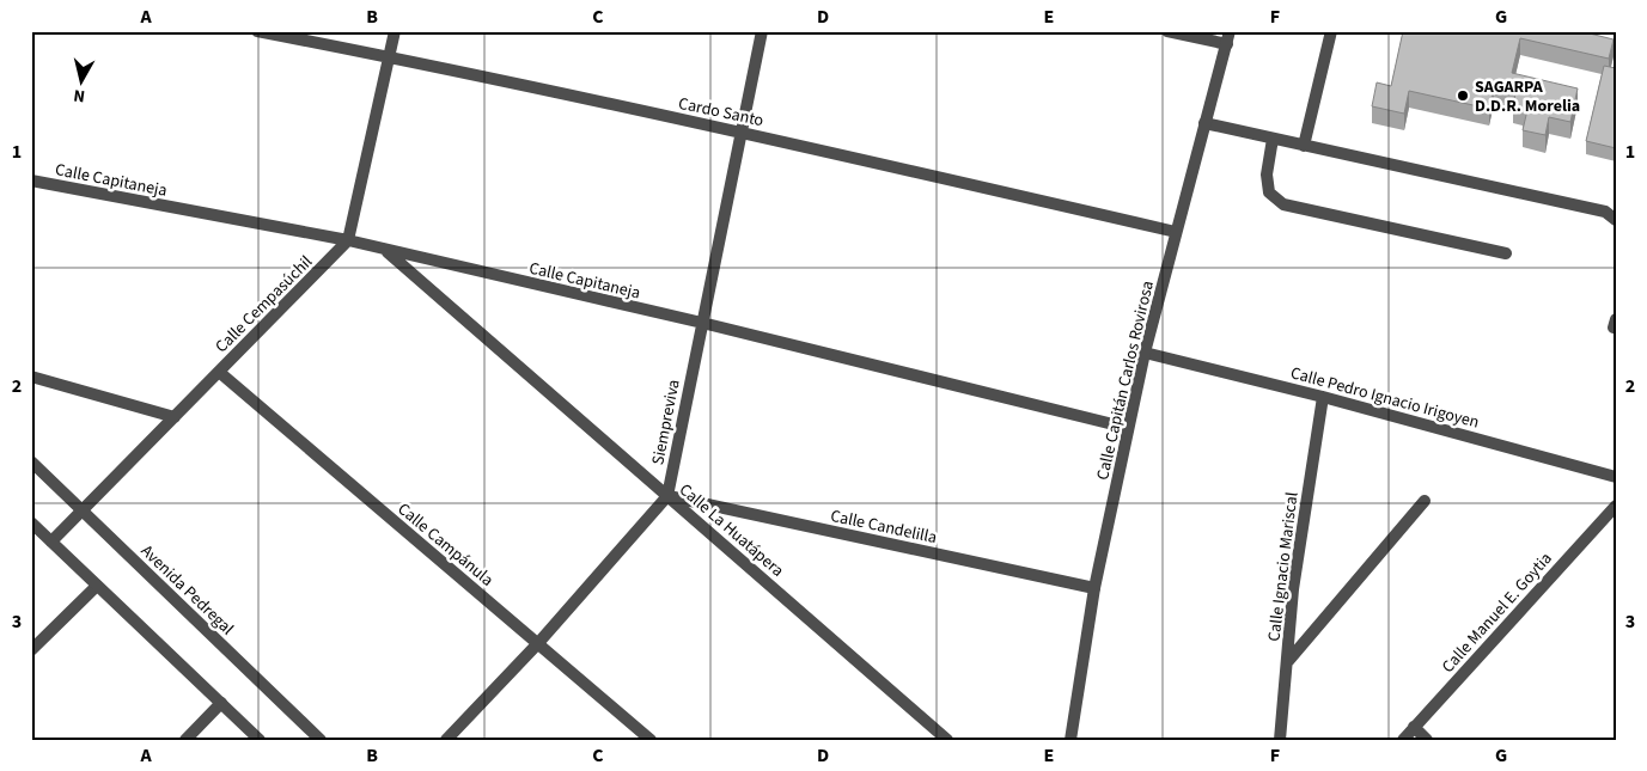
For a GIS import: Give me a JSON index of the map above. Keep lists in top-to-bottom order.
{
  "streets": {
    "street": [
      "Cardo Santo",
      "Calle Capitaneja",
      "Calle Cempasúchil",
      "Calle Capitán Carlos Rovirosa",
      "Calle Pedro Ignacio Irigoyen",
      "Siempreviva",
      "Calle Candelilla",
      "Calle La Huatápera",
      "Calle Campánula",
      "Calle Ignacio Mariscal",
      "Avenida Pedregal",
      "Calle Manuel E. Goytia"
    ]
  },
  "crossings": [
    ["Cardo Santo", "Calle Capitán Carlos Rovirosa"],
    ["Cardo Santo", "Siempreviva"],
    ["Calle Capitaneja", "Calle Cempasúchil"],
    ["Calle Capitaneja", "Calle Capitán Carlos Rovirosa"],
    ["Calle Capitaneja", "Siempreviva"],
    ["Calle Capitaneja", "Calle La Huatápera"],
    ["Calle Cempasúchil", "Calle Campánula"],
    ["Calle Cempasúchil", "Avenida Pedregal"],
    ["Calle Capitán Carlos Rovirosa", "Calle Pedro Ignacio Irigoyen"],
    ["Calle Capitán Carlos Rovirosa", "Calle Candelilla"],
    ["Calle Pedro Ignacio Irigoyen", "Calle Ignacio Mariscal"],
    ["Siempreviva", "Calle Candelilla"],
    ["Siempreviva", "Calle La Huatápera"],
    ["Siempreviva", "Calle Campánula"],
    ["Calle Candelilla", "Calle La Huatápera"]
  ],
  "places": ["SAGARPA D.D.R. Morelia"],
  "north": "bottom",
  "grid": {
    "columns": [
      "A",
      "B",
      "C",
      "D",
      "E",
      "F",
      "G"
    ],
    "rows": ["1", "2", "3"]
  }
}
